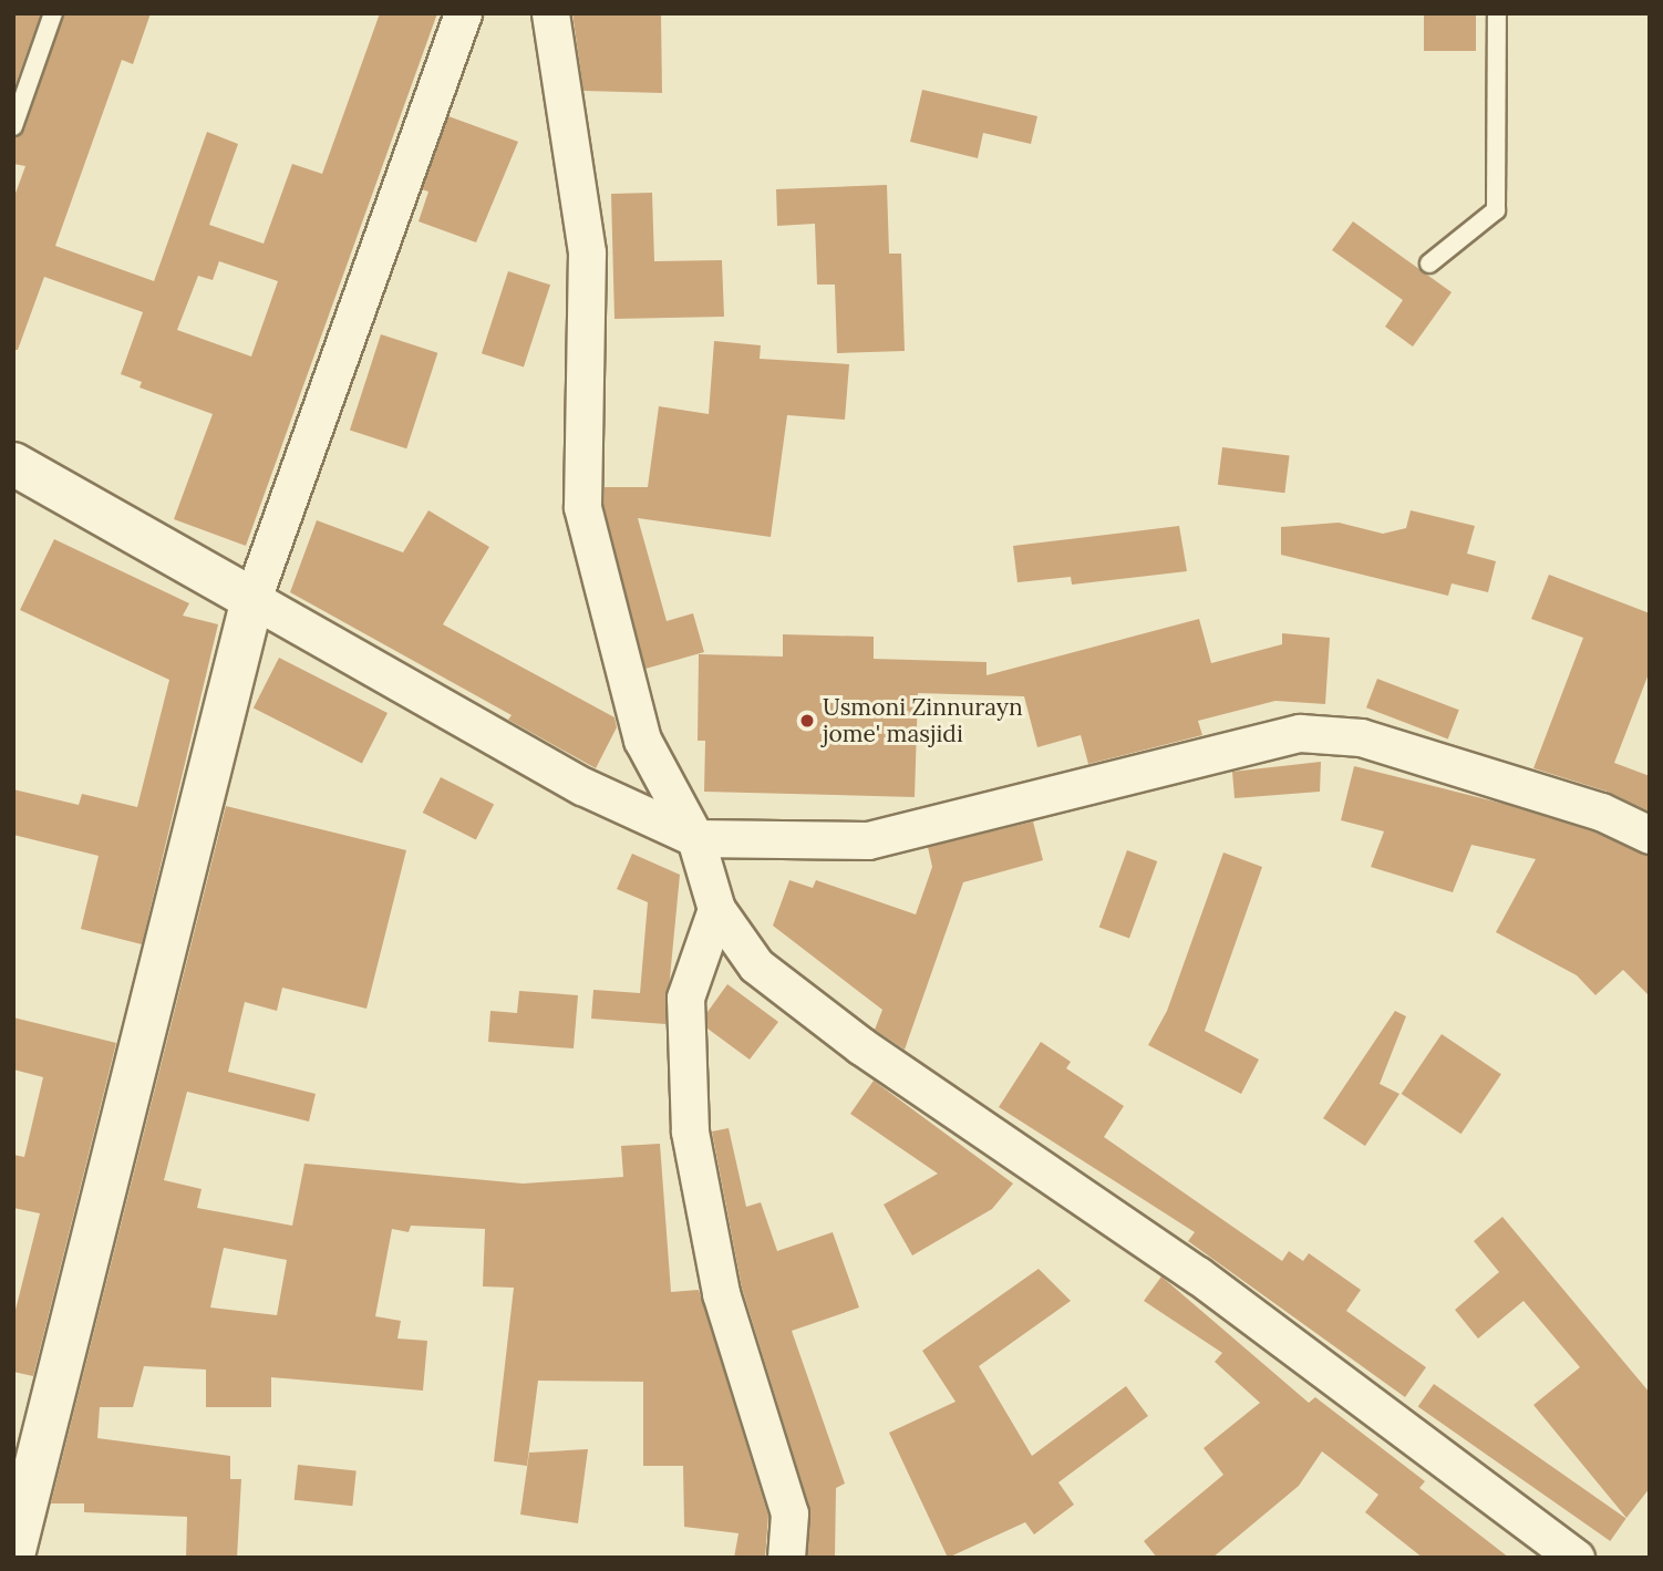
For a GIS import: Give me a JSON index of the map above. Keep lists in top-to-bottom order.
{
  "places": ["Usmoni Zinnurayn jome' masjidi"]
}
